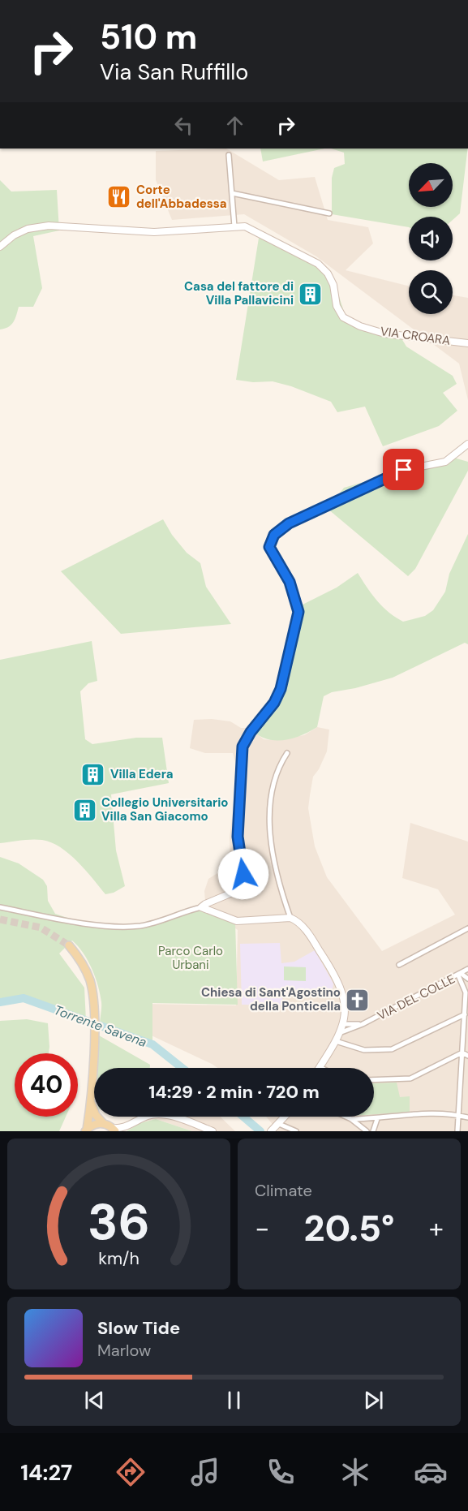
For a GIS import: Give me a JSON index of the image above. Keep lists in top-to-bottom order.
{
  "streets": {
    "street": ["VIA CROARA", "VIA DEL COLLE"]
  },
  "water": ["Torrente Savena"],
  "parks": ["Parco Carlo Urbani"],
  "places": {
    "restaurant": ["Corte dell'Abbadessa"],
    "building": ["Casa del fattore di Villa Pallavicini", "Villa Edera", "Collegio Universitario Villa San Giacomo"],
    "church": ["Chiesa di Sant'Agostino della Ponticella"]
  },
  "north": "bottom left",
  "page": {
    "turn": ["510 m", "Via San Ruffillo"],
    "limit": "40",
    "trip": "14:29 · 2 min · 720 m",
    "tile": "Climate",
    "heat": ["−", "20.5°", "+"],
    "song": ["Slow Tide", "Marlow"],
    "tabs": "14:27",
    "gauge": ["36", "km/h"]
  }
}
